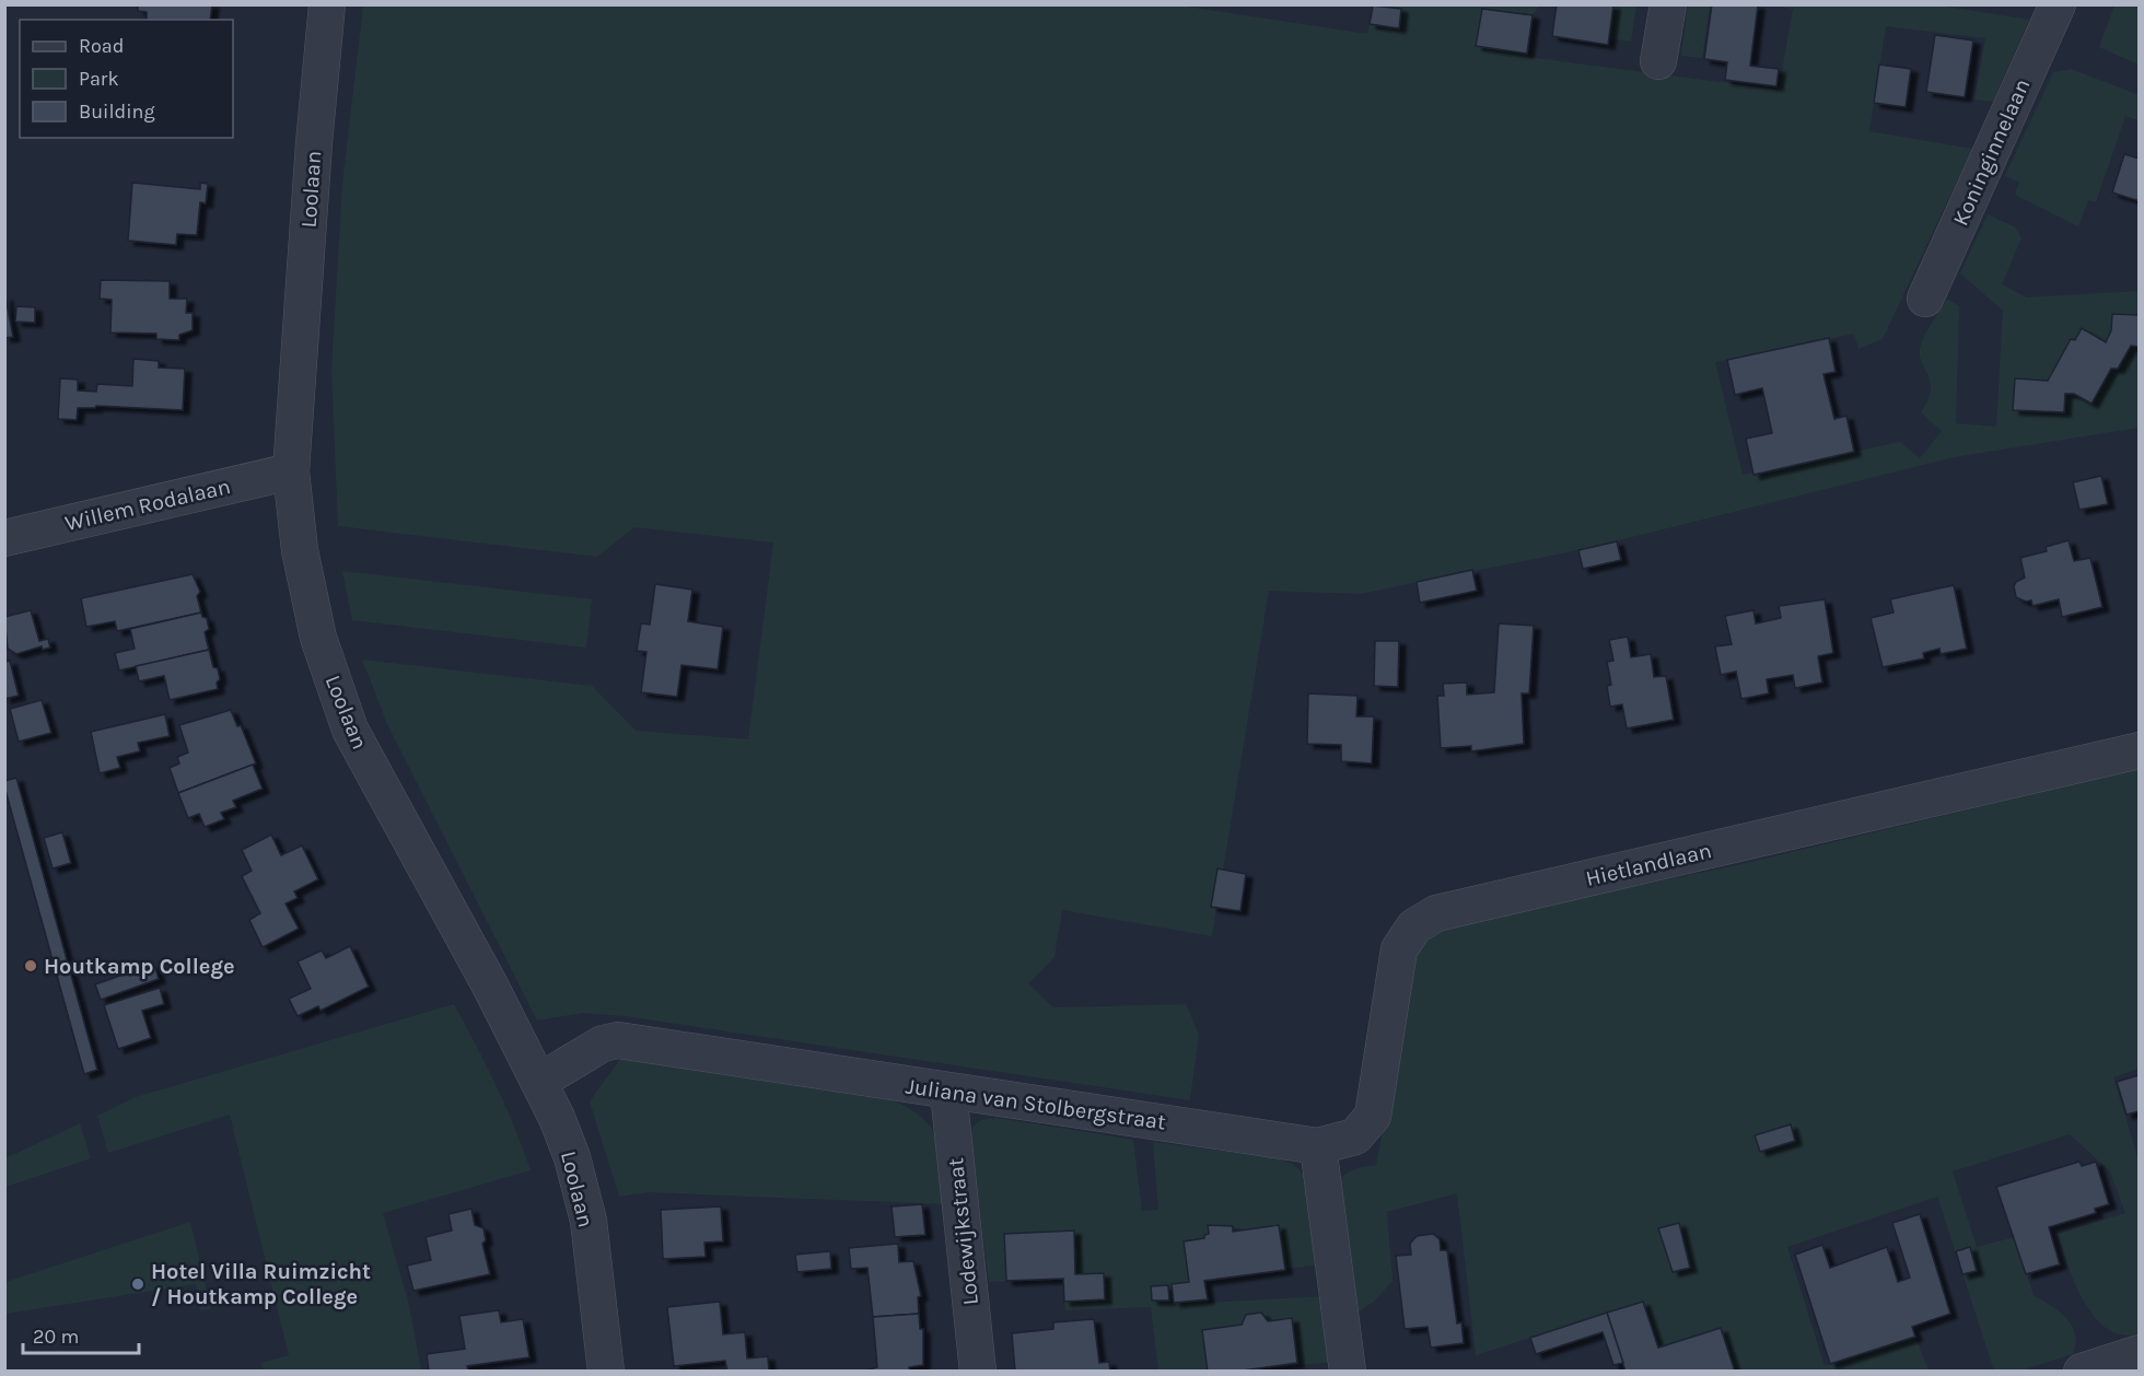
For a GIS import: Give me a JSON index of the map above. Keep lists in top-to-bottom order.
{
  "streets": {
    "street": [
      "Koninginnelaan",
      "Loolaan",
      "Willem Rodalaan",
      "Hietlandlaan",
      "Juliana van Stolbergstraat",
      "Lodewijkstraat"
    ]
  },
  "crossings": [
    ["Loolaan", "Willem Rodalaan"],
    ["Loolaan", "Juliana van Stolbergstraat"],
    ["Hietlandlaan", "Juliana van Stolbergstraat"],
    ["Juliana van Stolbergstraat", "Lodewijkstraat"]
  ],
  "places": ["Houtkamp College", "Hotel Villa Ruimzicht / Houtkamp College"],
  "legend": ["Road", "Park", "Building"],
  "scale_bar": "20 m"
}
